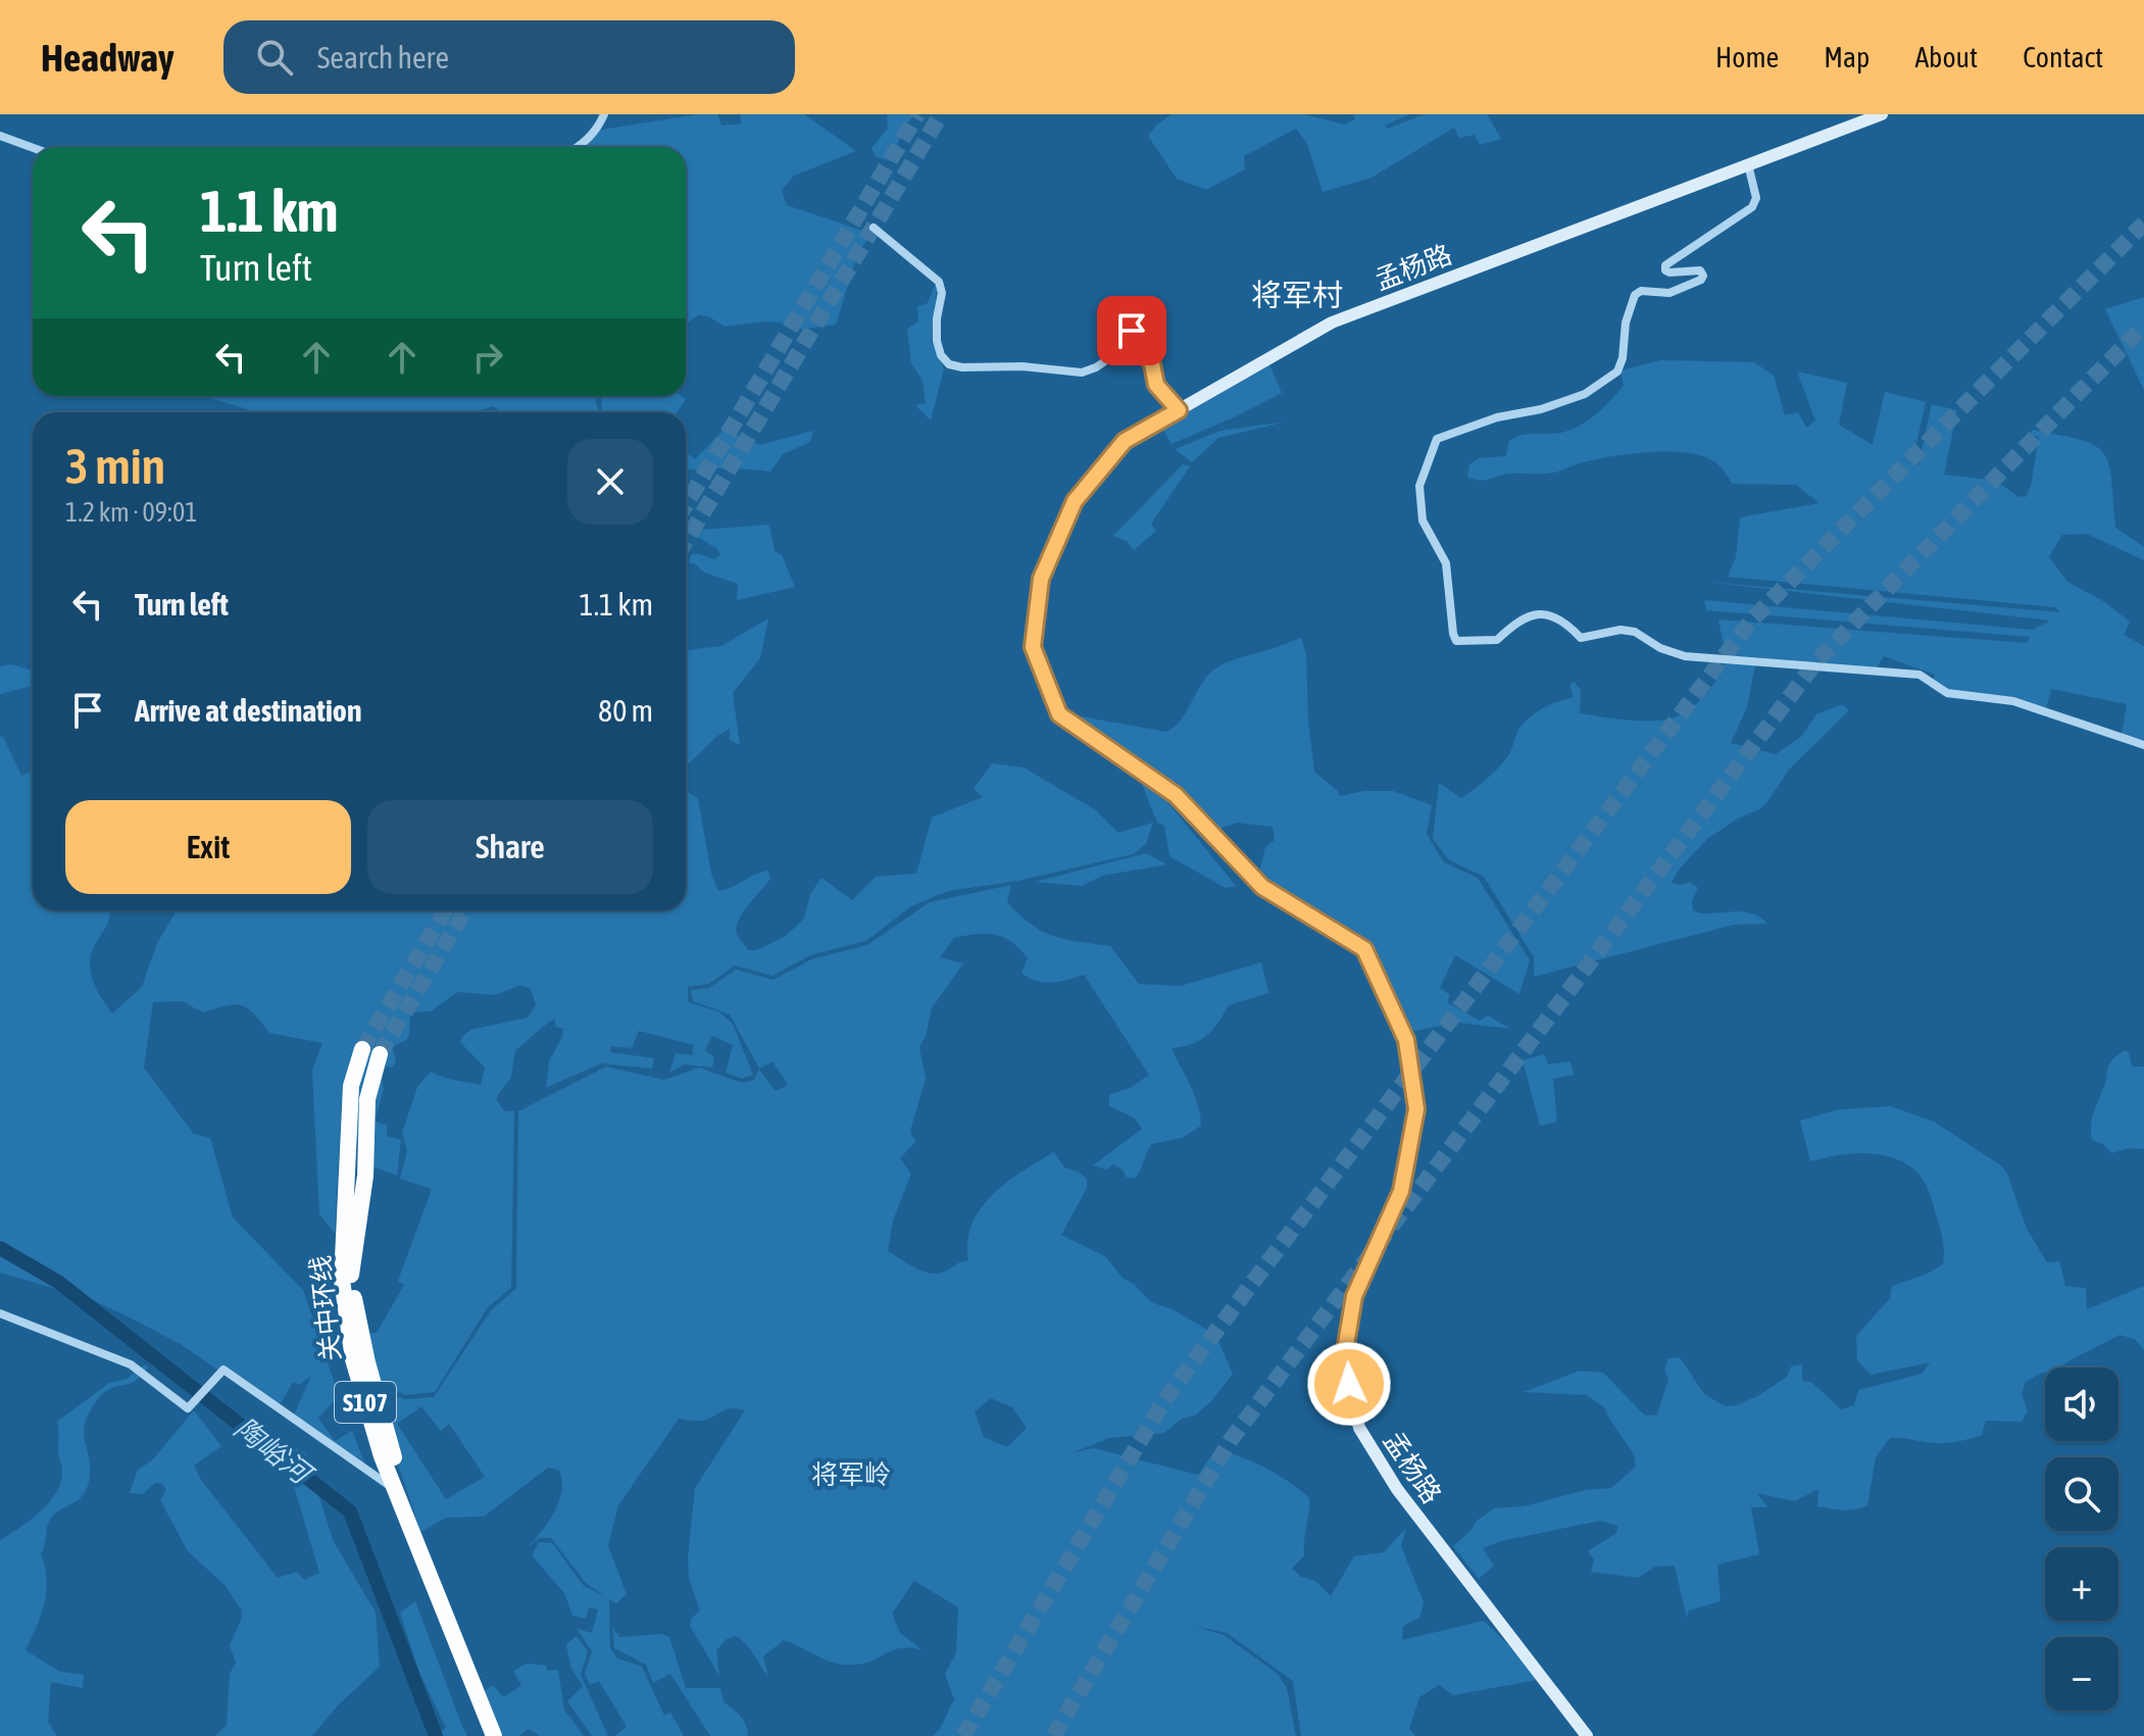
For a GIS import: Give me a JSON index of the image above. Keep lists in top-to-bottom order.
{
  "streets": {
    "highway": ["关中环线", "S107"],
    "main road": ["孟杨路"]
  },
  "districts": ["将军村"],
  "water": ["陶峪河"],
  "parks": ["将军岭"],
  "page": {
    "header": "Headway",
    "search": "Search here",
    "nav": [
      "Home",
      "Map",
      "About",
      "Contact"
    ],
    "turn": ["1.1 km", "Turn left"],
    "heading": ["3 min", "1.2 km · 09:01"],
    "list": [
      {
        "name": "Turn left",
        "value": "1.1 km"
      },
      {
        "name": "Arrive at destination",
        "value": "80 m"
      }
    ],
    "buttons": ["Exit", "Share"],
    "map_buttons": ["+", "−"]
  }
}
